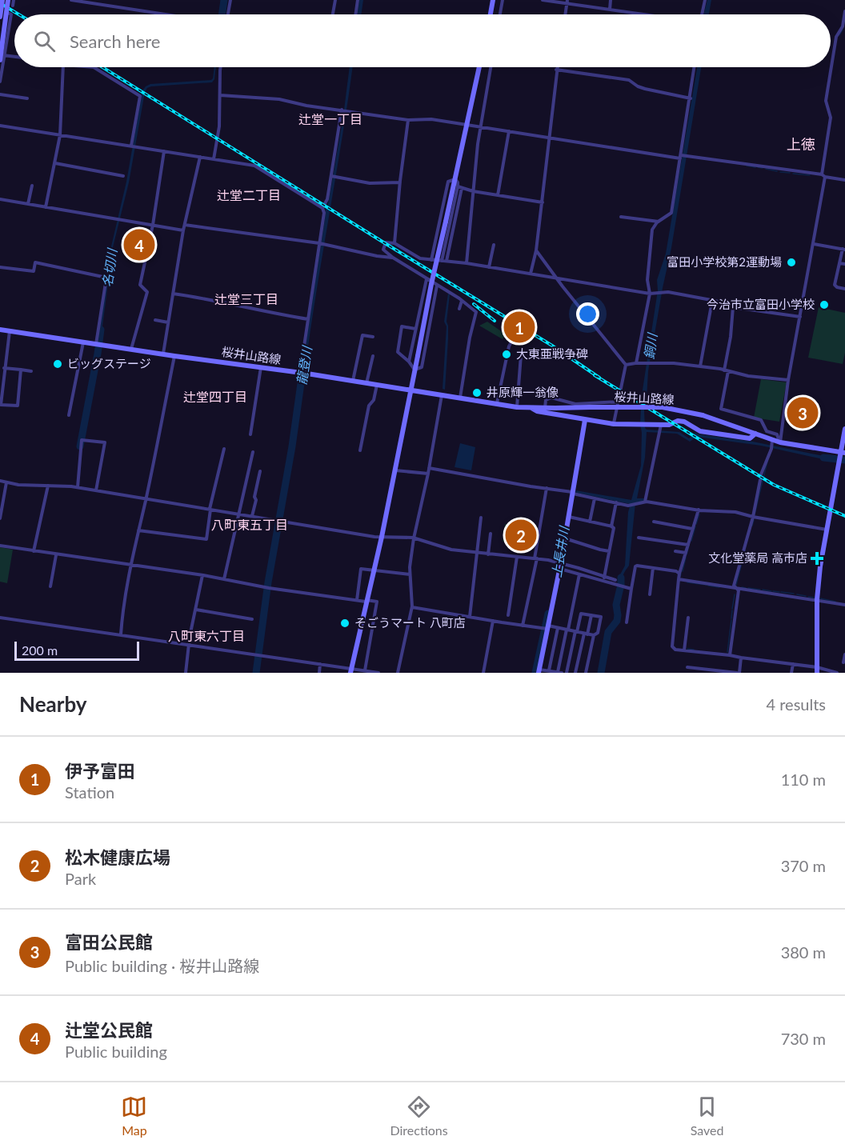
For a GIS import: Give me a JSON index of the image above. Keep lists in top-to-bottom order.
{
  "streets": {
    "street": ["桜井山路線"]
  },
  "districts": [
    "辻堂一丁目",
    "上徳",
    "辻堂二丁目",
    "辻堂三丁目",
    "辻堂四丁目",
    "八町東五丁目",
    "八町東六丁目"
  ],
  "water": [
    "名切川",
    "銅川",
    "龍登川",
    "上長井川"
  ],
  "places": {
    "other": [
      "富田小学校第2運動場",
      "今治市立富田小学校",
      "大東亜戦争碑",
      "ビッグステージ",
      "井原輝一翁像",
      "そごうマート 八町店"
    ],
    "health": ["文化堂薬局 高市店"]
  },
  "scale_bar": "200 m",
  "page": {
    "search": "Search here",
    "pins": [
      "4",
      "1",
      "3",
      "2"
    ],
    "scale": "200 m",
    "heading": ["Nearby", "4 results"],
    "list": [
      {
        "mark": "1",
        "name": "伊予富田",
        "note": "Station",
        "value": "110 m"
      },
      {
        "mark": "2",
        "name": "松木健康広場",
        "note": "Park",
        "value": "370 m"
      },
      {
        "mark": "3",
        "name": "富田公民館",
        "note": "Public building · 桜井山路線",
        "value": "380 m"
      },
      {
        "mark": "4",
        "name": "辻堂公民館",
        "note": "Public building",
        "value": "730 m"
      }
    ],
    "nav": ["Map", "Directions", "Saved"]
  }
}
